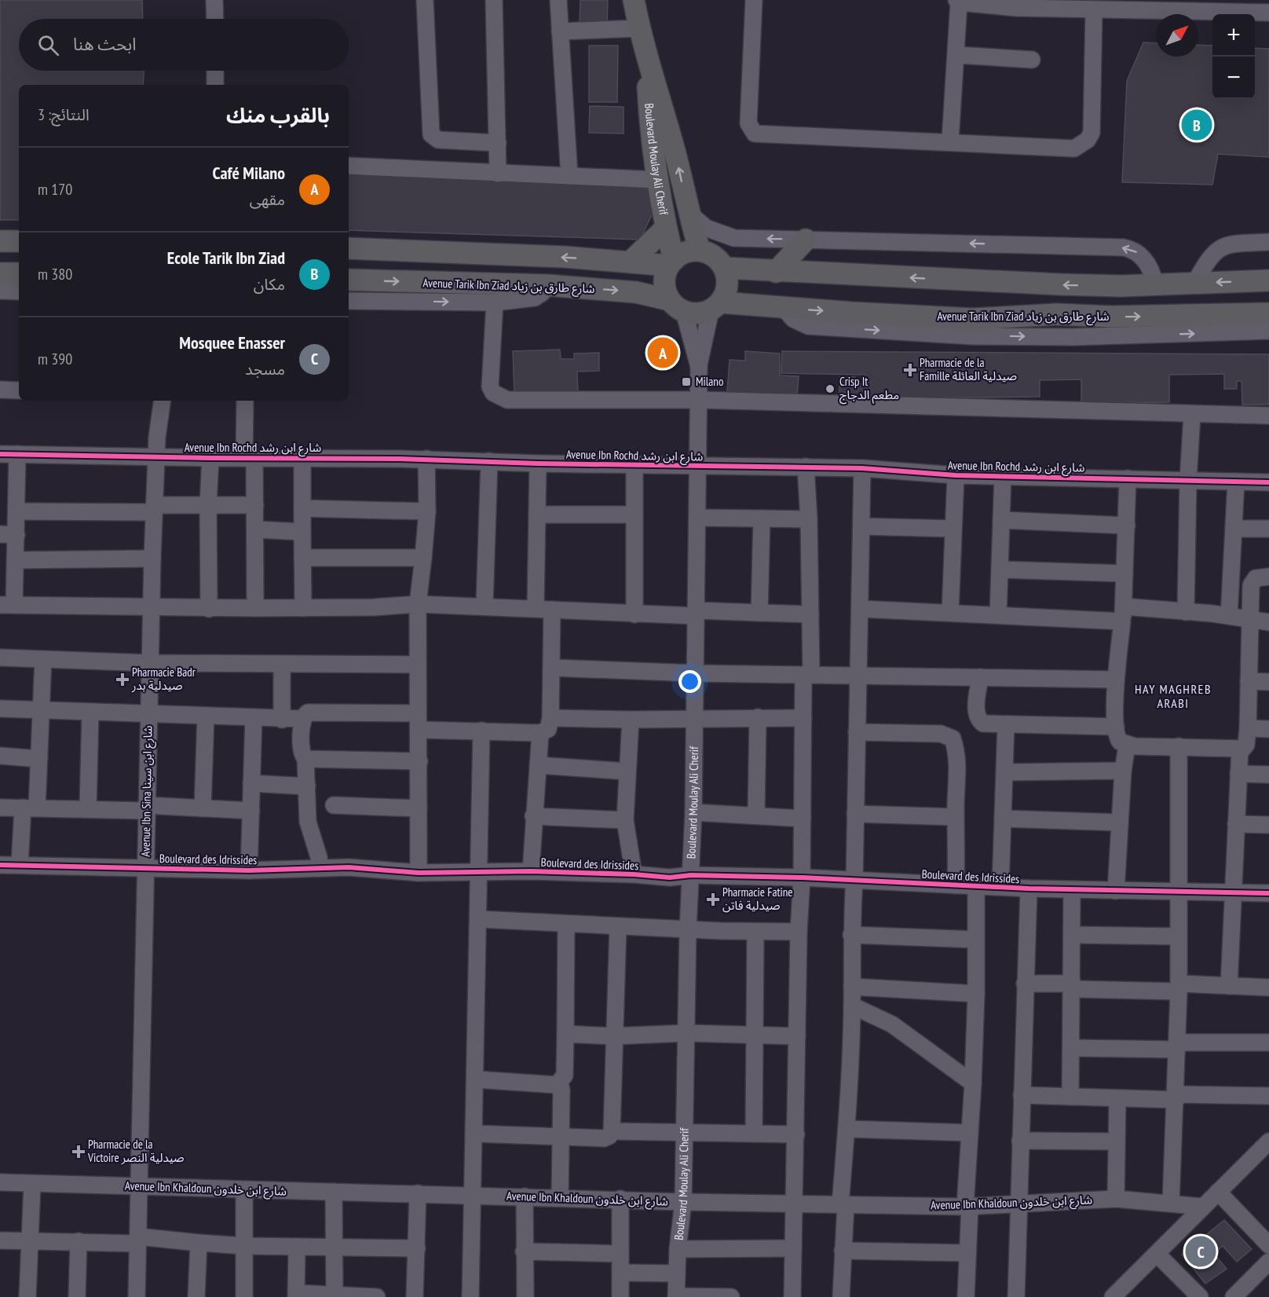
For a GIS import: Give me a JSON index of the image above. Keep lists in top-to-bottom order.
{
  "streets": {
    "main road": ["Boulevard Moulay Ali Cherif", "Avenue Tarik Ibn Ziad شارع طارق بن زياد"],
    "street": [
      "Avenue Ibn Rochd شارع ابن رشد",
      "Avenue Ibn Sina شارع ابن سينا",
      "Boulevard des Idrissides",
      "Avenue Ibn Khaldoun شارع ابن خلدون"
    ]
  },
  "crossings": [
    ["Boulevard Moulay Ali Cherif", "Avenue Tarik Ibn Ziad شارع طارق بن زياد"],
    ["Boulevard Moulay Ali Cherif", "Avenue Ibn Rochd شارع ابن رشد"],
    ["Boulevard Moulay Ali Cherif", "Boulevard des Idrissides"],
    ["Boulevard Moulay Ali Cherif", "Avenue Ibn Khaldoun شارع ابن خلدون"],
    ["Avenue Ibn Rochd شارع ابن رشد", "Avenue Ibn Sina شارع ابن سينا"],
    ["Avenue Ibn Sina شارع ابن سينا", "Boulevard des Idrissides"],
    ["Avenue Ibn Sina شارع ابن سينا", "Avenue Ibn Khaldoun شارع ابن خلدون"]
  ],
  "districts": ["HAY MAGHREB ARABI"],
  "places": {
    "health": [
      "Pharmacie de la Famille صيدلية العائلة",
      "Pharmacie Badr صيدلية بدر",
      "Pharmacie Fatine صيدلية فاتن",
      "Pharmacie de la Victoire صيدلية النصر"
    ],
    "transit": ["Milano"],
    "other": ["Crisp It مطعم الدجاج"]
  },
  "north": "top right",
  "page": {
    "map_buttons": ["+", "−"],
    "search": "ابحث هنا",
    "heading": ["بالقرب منك", "النتائج: 3"],
    "pins": ["B", "A", "C"],
    "list": [
      {
        "mark": "A",
        "name": "Café Milano",
        "note": "مقهى",
        "value": "170 m"
      },
      {
        "mark": "B",
        "name": "Ecole Tarik Ibn Ziad",
        "note": "مكان",
        "value": "380 m"
      },
      {
        "mark": "C",
        "name": "Mosquee Enasser",
        "note": "مسجد",
        "value": "390 m"
      }
    ]
  }
}
